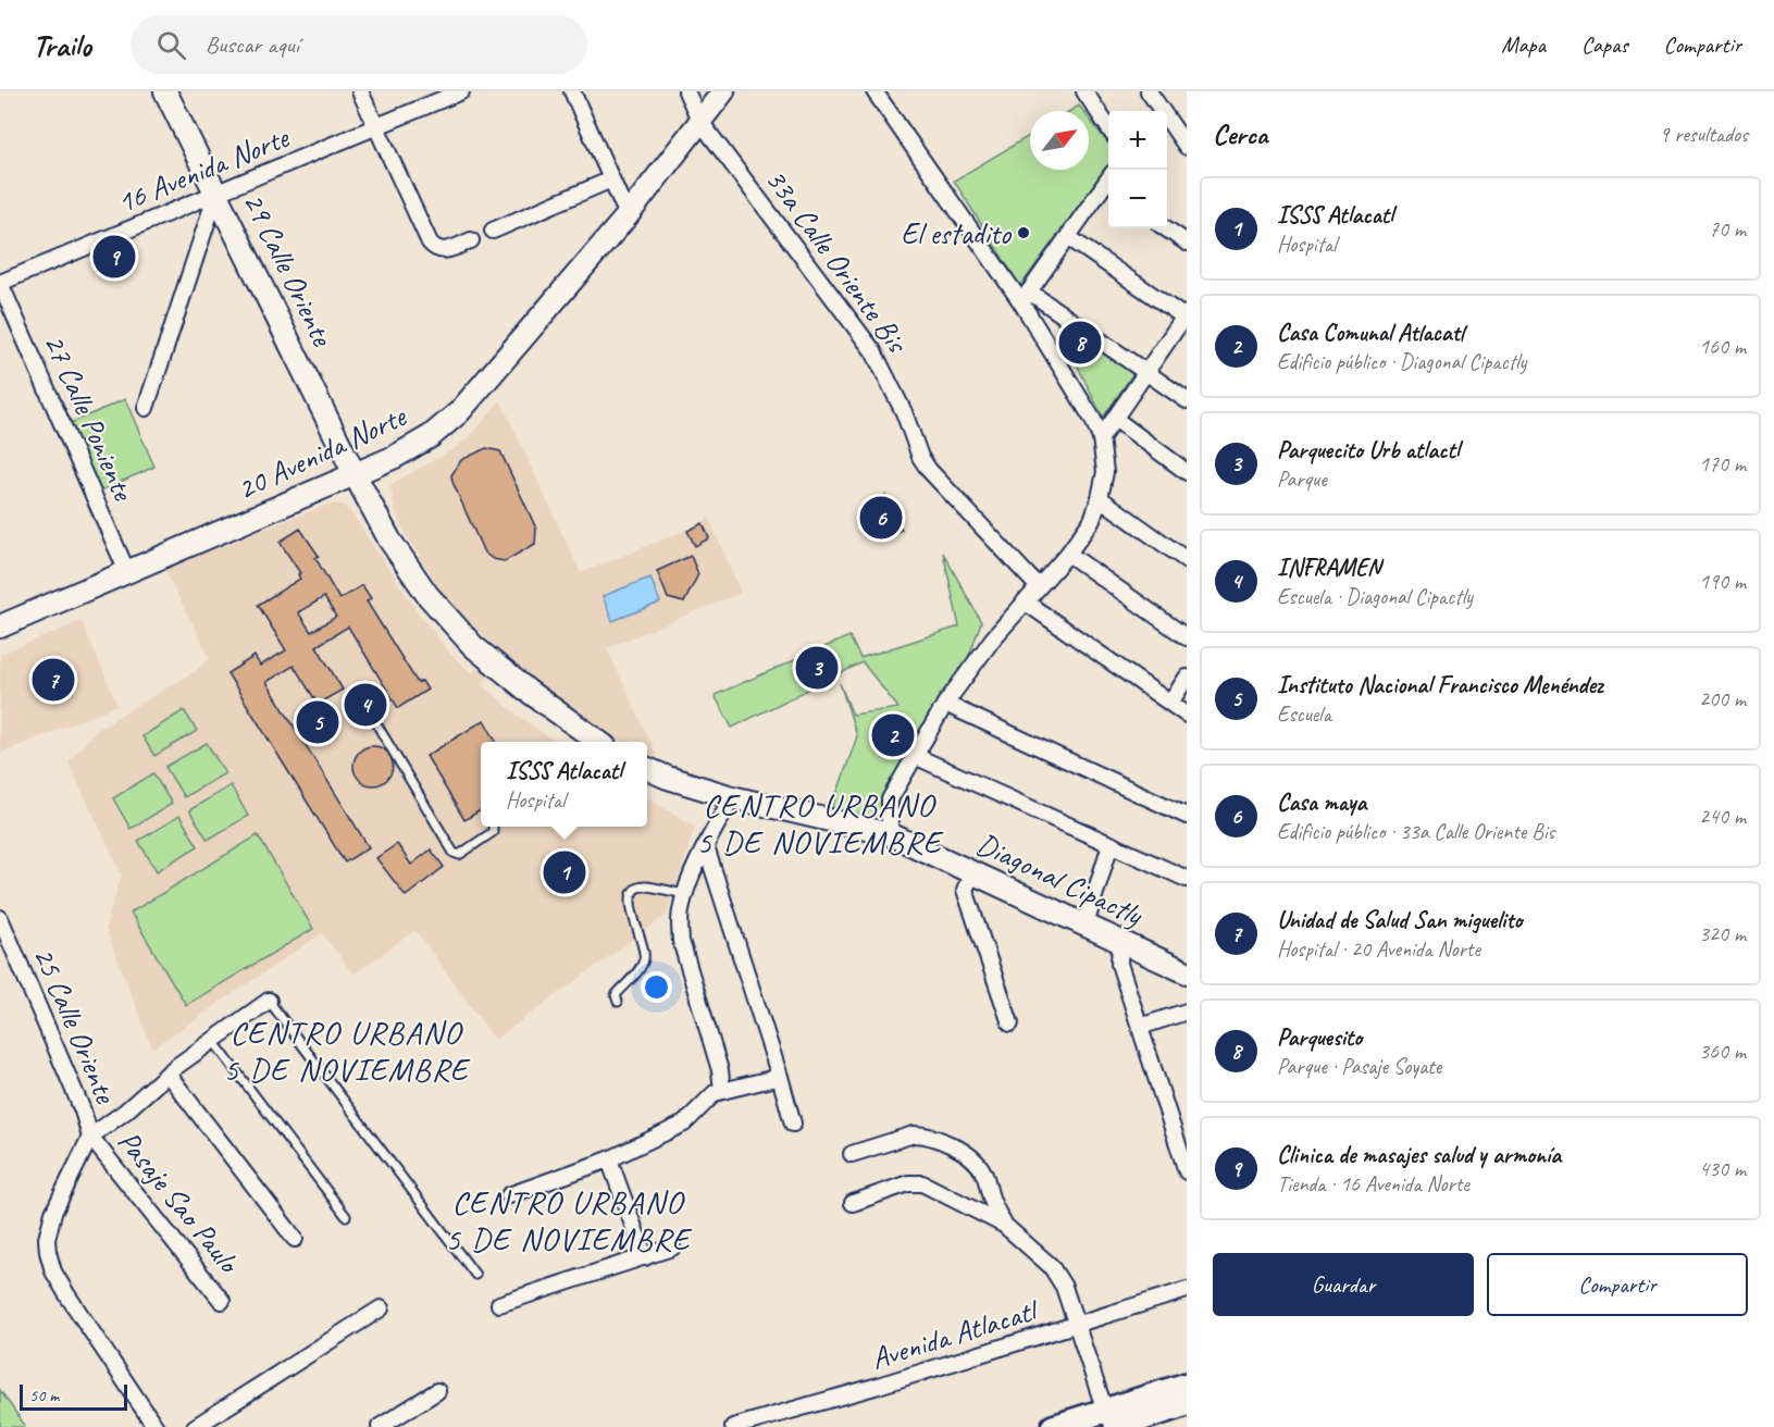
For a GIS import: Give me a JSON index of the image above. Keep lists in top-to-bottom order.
{
  "streets": {
    "street": [
      "16 Avenida Norte",
      "33a Calle Oriente Bis",
      "29 Calle Oriente",
      "27 Calle Poniente",
      "20 Avenida Norte",
      "Diagonal Cipactly",
      "25 Calle Oriente",
      "Pasaje Sao Paulo",
      "Avenida Atlacatl"
    ]
  },
  "crossings": [
    ["16 Avenida Norte", "29 Calle Oriente"],
    ["16 Avenida Norte", "27 Calle Poniente"],
    ["33a Calle Oriente Bis", "20 Avenida Norte"],
    ["29 Calle Oriente", "20 Avenida Norte"],
    ["27 Calle Poniente", "20 Avenida Norte"],
    ["25 Calle Oriente", "Pasaje Sao Paulo"]
  ],
  "districts": ["CENTRO URBANO 5 DE NOVIEMBRE", "CENTRO URBANO 5 DE NOVIEMBRE", "CENTRO URBANO 5 DE NOVIEMBRE"],
  "places": ["El estadito"],
  "scale_bar": "50 m",
  "north": "top right",
  "page": {
    "header": "Trailo",
    "search": "Buscar aquí",
    "nav": ["Mapa", "Capas", "Compartir"],
    "heading": ["Cerca", "9 resultados"],
    "map_buttons": ["+", "−"],
    "list": [
      {
        "mark": "1",
        "name": "ISSS Atlacatl",
        "note": "Hospital",
        "value": "70 m"
      },
      {
        "mark": "2",
        "name": "Casa Comunal Atlacatl",
        "note": "Edificio público · Diagonal Cipactly",
        "value": "160 m"
      },
      {
        "mark": "3",
        "name": "Parquecito Urb atlactl",
        "note": "Parque",
        "value": "170 m"
      },
      {
        "mark": "4",
        "name": "INFRAMEN",
        "note": "Escuela · Diagonal Cipactly",
        "value": "190 m"
      },
      {
        "mark": "5",
        "name": "Instituto Nacional Francisco Menéndez",
        "note": "Escuela",
        "value": "200 m"
      },
      {
        "mark": "6",
        "name": "Casa maya",
        "note": "Edificio público · 33a Calle Oriente Bis",
        "value": "240 m"
      },
      {
        "mark": "7",
        "name": "Unidad de Salud San miguelito",
        "note": "Hospital · 20 Avenida Norte",
        "value": "320 m"
      },
      {
        "mark": "8",
        "name": "Parquesito",
        "note": "Parque · Pasaje Soyate",
        "value": "360 m"
      },
      {
        "mark": "9",
        "name": "Clinica de masajes salud y armonía",
        "note": "Tienda · 16 Avenida Norte",
        "value": "430 m"
      }
    ],
    "pins": [
      "9",
      "8",
      "6",
      "3",
      "7",
      "4",
      "5",
      "2",
      "1"
    ],
    "popup": ["ISSS Atlacatl", "Hospital"],
    "buttons": ["Guardar", "Compartir"],
    "scale": "50 m"
  }
}
